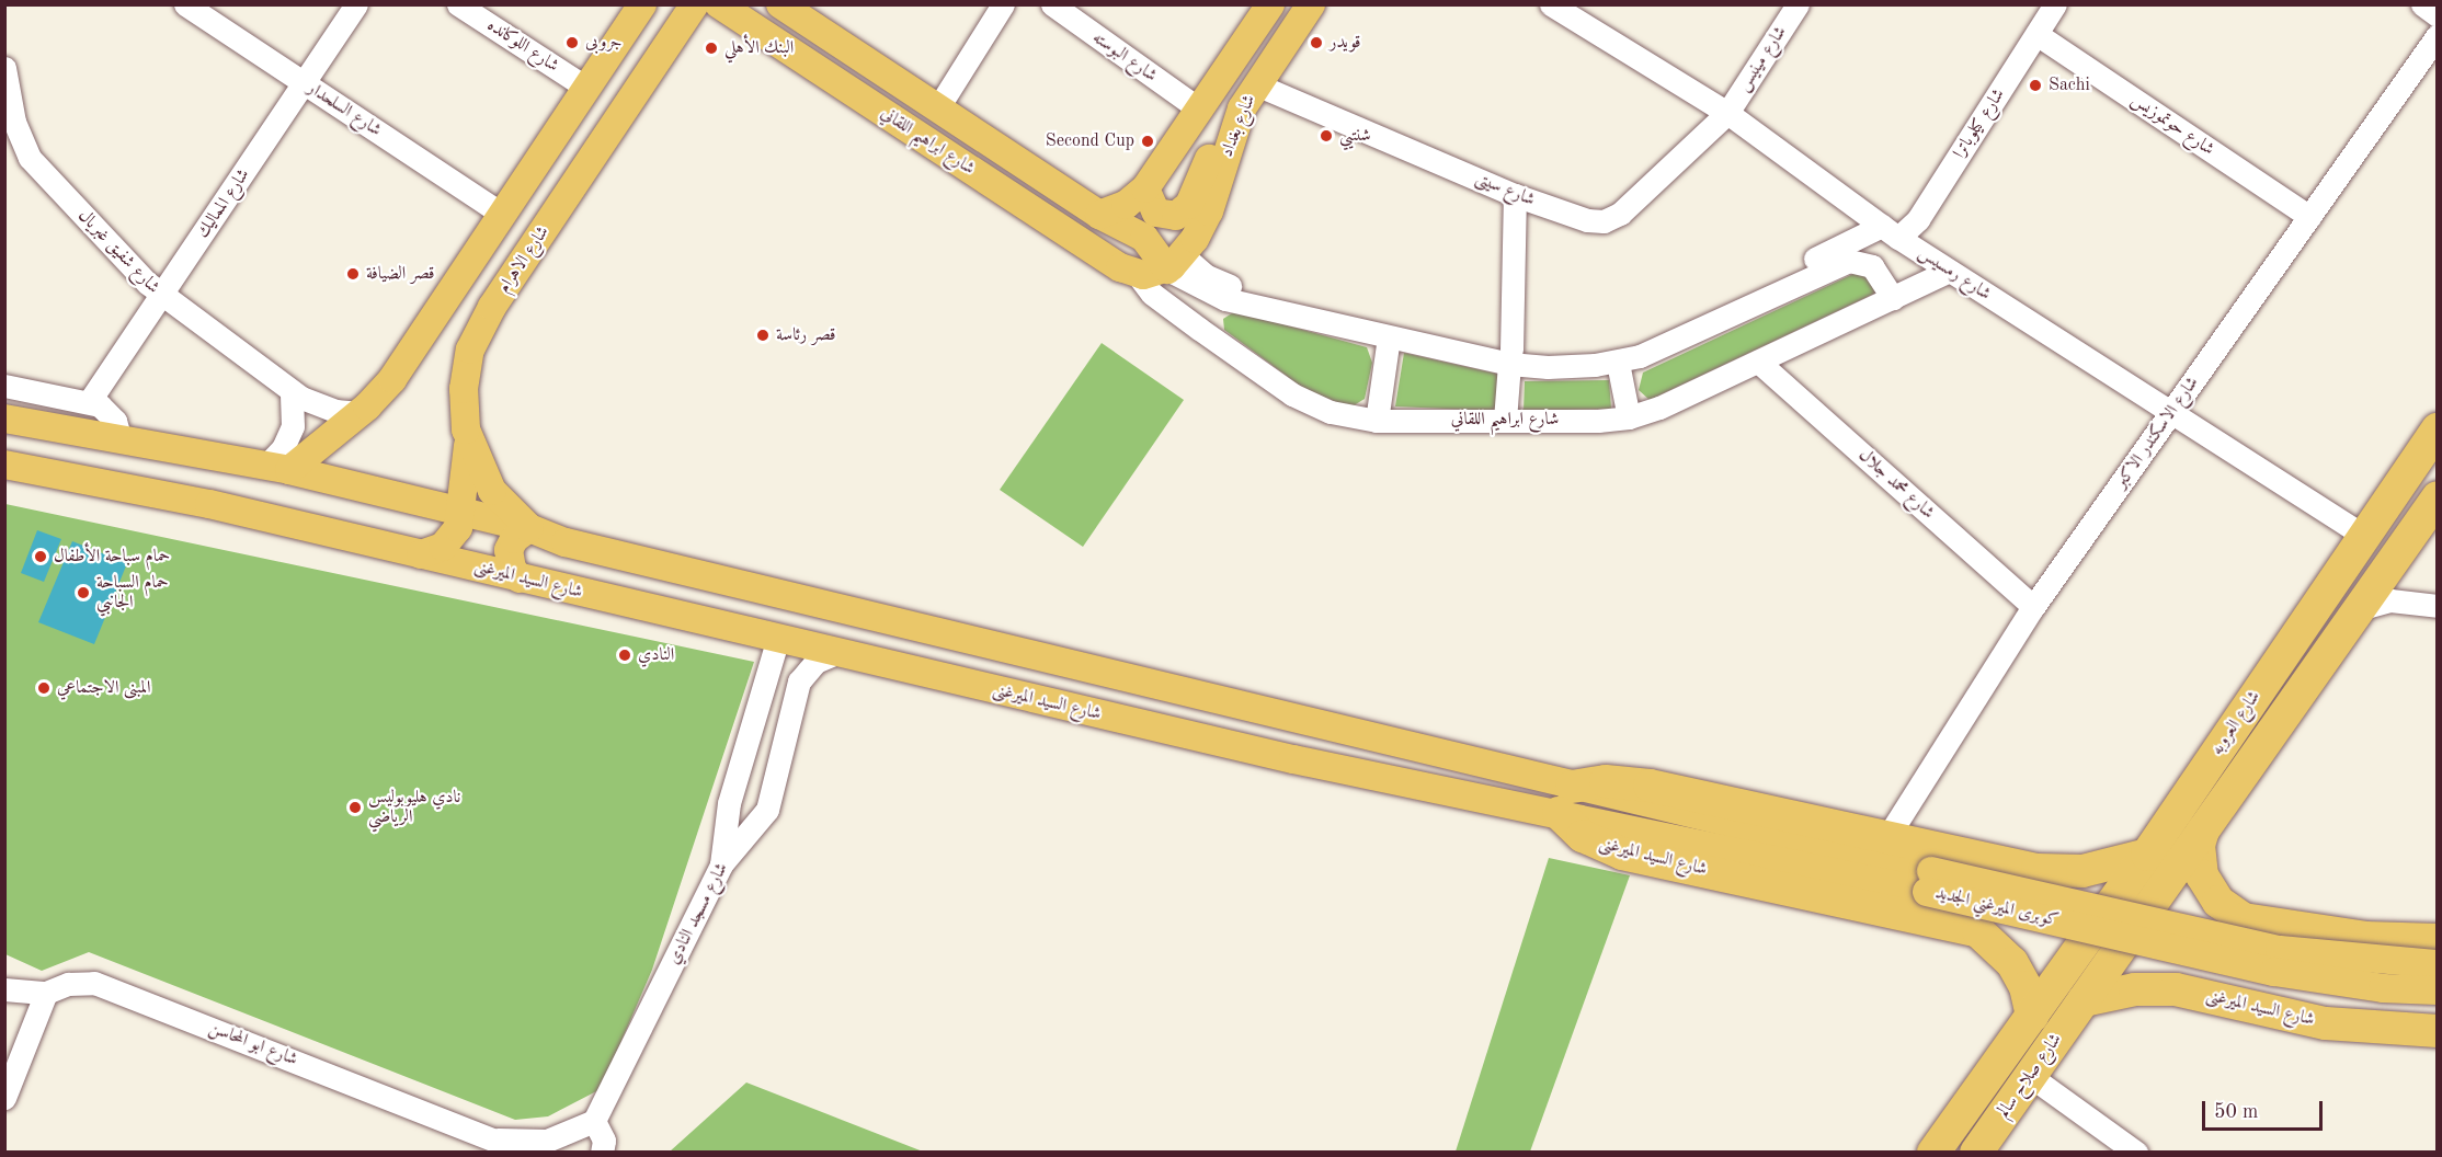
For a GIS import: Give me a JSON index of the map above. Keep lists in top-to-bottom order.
{
  "streets": {
    "highway": ["شارع السيد الميرغنى", "شارع العروبه", "شارع صلاح سالم"],
    "main road": [
      "شارع بغداد",
      "شارع ابراهيم اللقاني",
      "شارع الاهرام",
      "كوبرى الميرغني الجديد"
    ],
    "street": [
      "شارع اللوكانده",
      "شارع البوسته",
      "شارع مينيس",
      "شارع السلحدار",
      "شارع كيلوباترا",
      "شارع حوتموزيس",
      "شارع سيتى",
      "شارع المماليك",
      "شارع شفيق غبريال",
      "شارع رمسيس",
      "شارع الاسكندر الاكبر",
      "شارع محمد جلال",
      "شارع مسجد النادي",
      "شارع ابو المحاسن"
    ]
  },
  "crossings": [
    ["شارع البوسته", "شارع بغداد"],
    ["شارع مينيس", "شارع سيتى"],
    ["شارع مينيس", "شارع رمسيس"],
    ["شارع السلحدار", "شارع المماليك"],
    ["شارع كيلوباترا", "شارع حوتموزيس"],
    ["شارع كيلوباترا", "شارع ابراهيم اللقاني"],
    ["شارع كيلوباترا", "شارع رمسيس"],
    ["شارع حوتموزيس", "شارع الاسكندر الاكبر"],
    ["شارع بغداد", "شارع ابراهيم اللقاني"],
    ["شارع بغداد", "شارع سيتى"],
    ["شارع ابراهيم اللقاني", "شارع رمسيس"],
    ["شارع ابراهيم اللقاني", "شارع محمد جلال"],
    ["شارع سيتى", "شارع رمسيس"],
    ["شارع المماليك", "شارع شفيق غبريال"],
    ["شارع الاهرام", "شارع السيد الميرغنى"],
    ["شارع رمسيس", "شارع الاسكندر الاكبر"],
    ["شارع رمسيس", "شارع العروبه"],
    ["شارع الاسكندر الاكبر", "شارع محمد جلال"],
    ["شارع الاسكندر الاكبر", "شارع السيد الميرغنى"],
    ["شارع السيد الميرغنى", "شارع العروبه"],
    ["شارع السيد الميرغنى", "كوبرى الميرغني الجديد"],
    ["شارع السيد الميرغنى", "شارع مسجد النادي"],
    ["شارع السيد الميرغنى", "شارع صلاح سالم"],
    ["شارع العروبه", "شارع صلاح سالم"],
    ["شارع مسجد النادي", "شارع ابو المحاسن"]
  ],
  "places": [
    "جروبى",
    "قويدر",
    "البنك الأهلي",
    "Sachi",
    "شنتيي",
    "Second Cup",
    "قصر الضيافة",
    "قصر رئاسة",
    "حمام سباحة الأطفال",
    "حمام السباحة الجانبي",
    "النادي",
    "المبنى الاجتماعي",
    "نادي هليوبوليس الرياضي"
  ],
  "scale_bar": "50 m"
}
